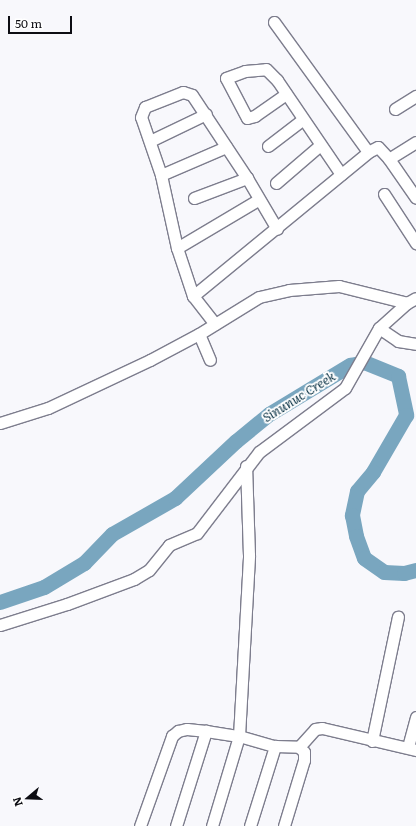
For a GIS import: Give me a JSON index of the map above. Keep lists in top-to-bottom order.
{
  "water": ["Sinunuc Creek"],
  "scale_bar": "50 m",
  "north": "left"
}
